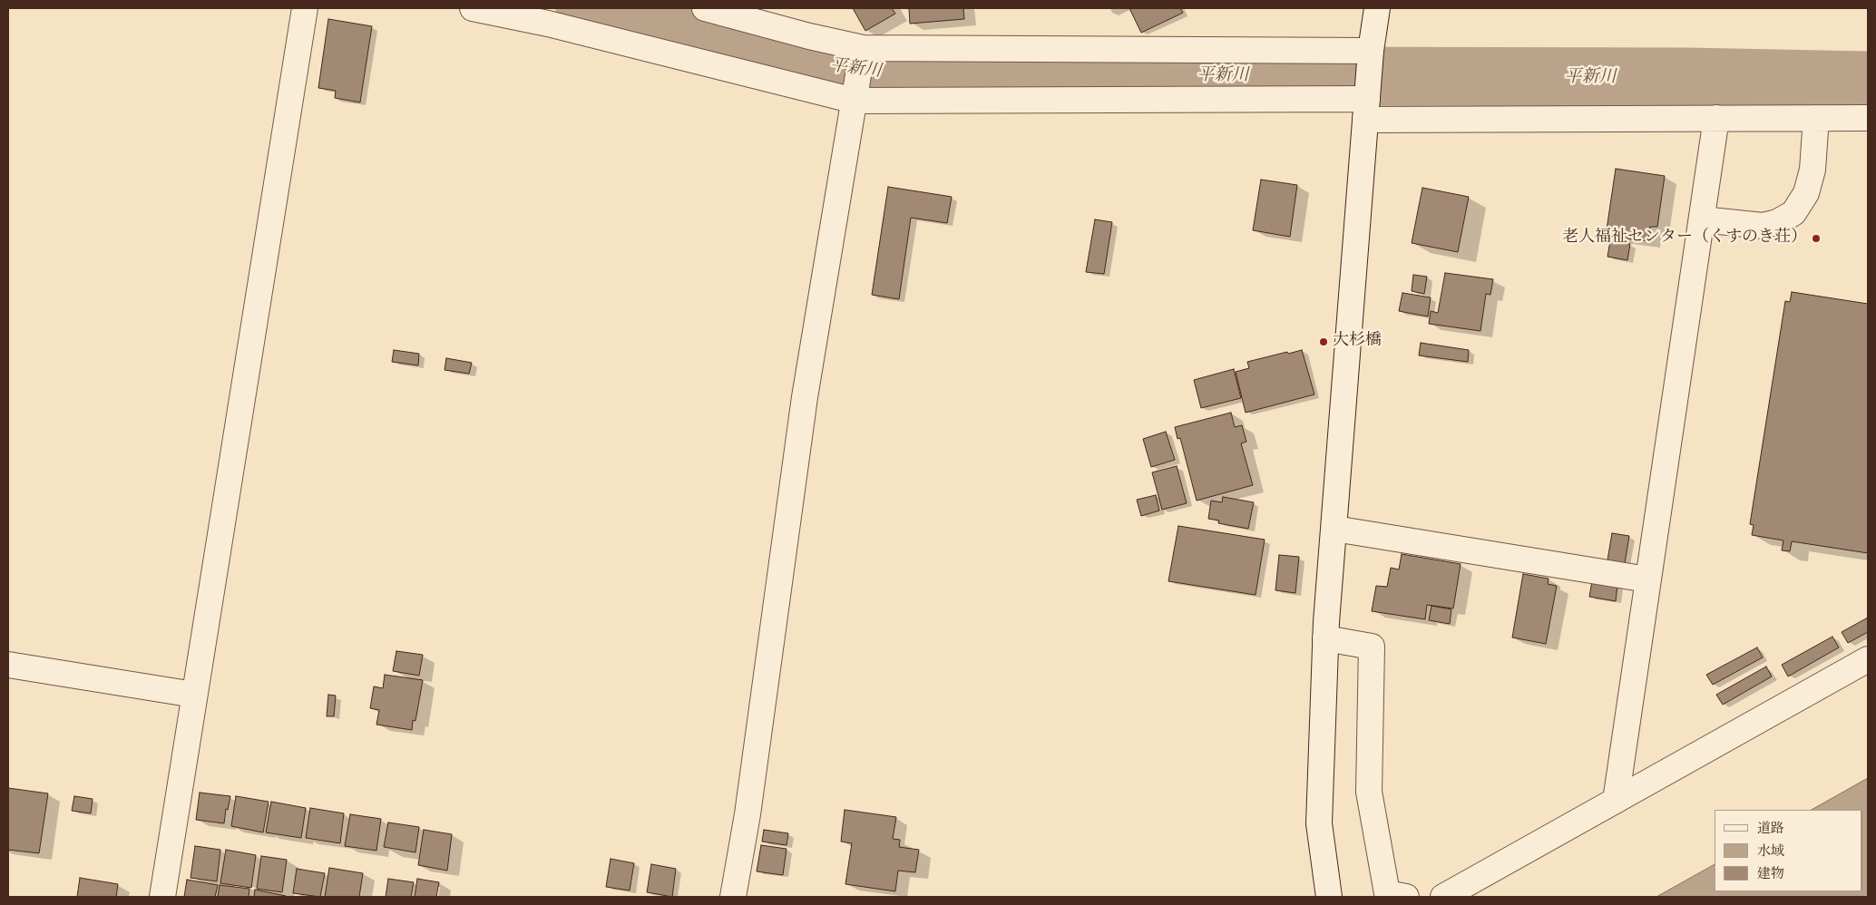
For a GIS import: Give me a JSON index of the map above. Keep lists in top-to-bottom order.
{
  "water": ["平新川"],
  "places": ["老人福祉センター（くすのき荘）", "大杉橋"],
  "legend": ["道路", "水域", "建物"]
}
